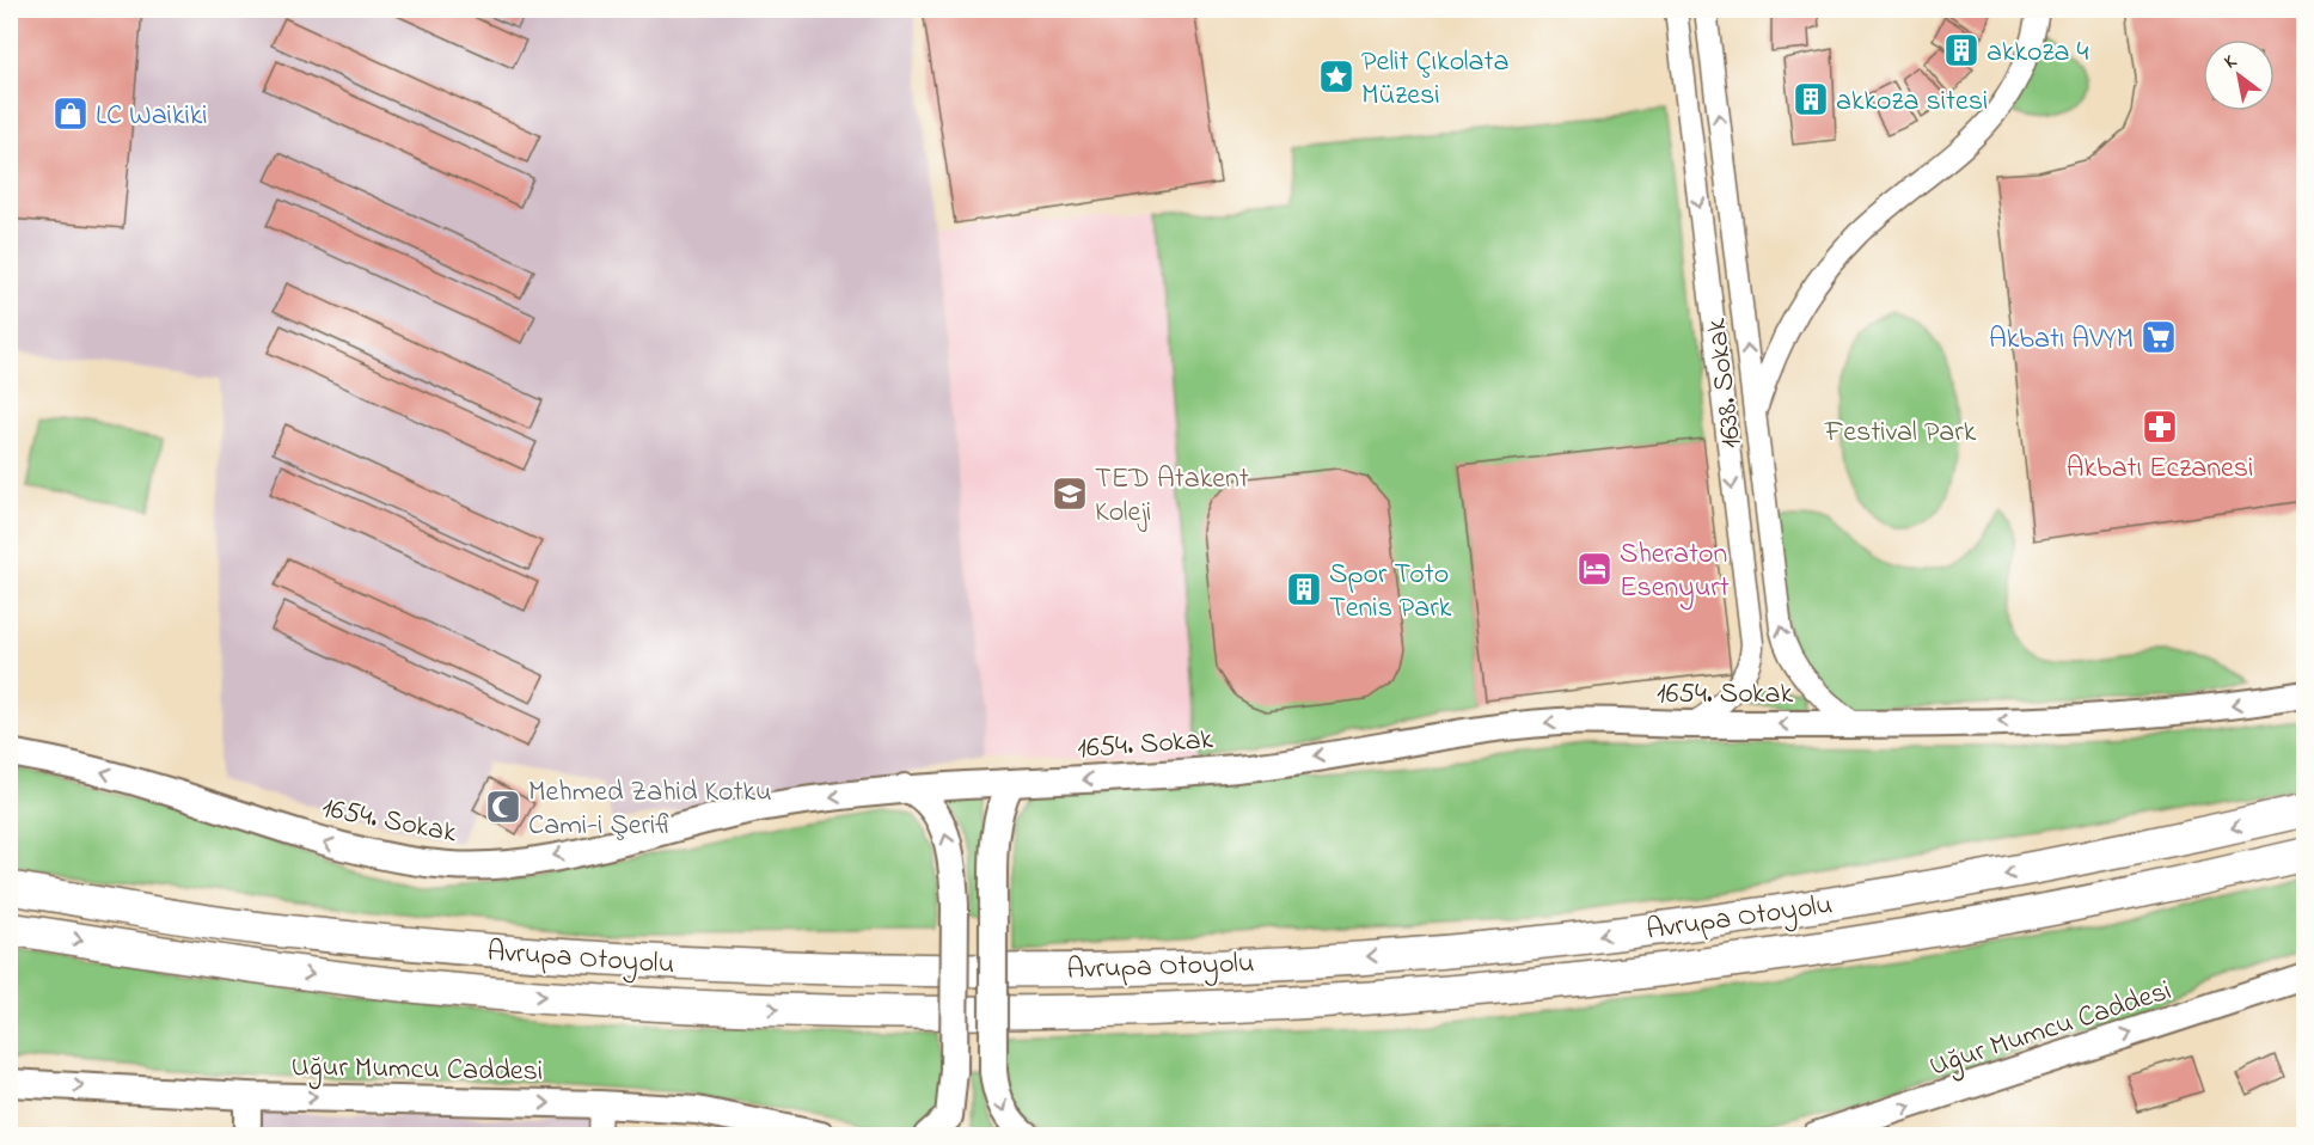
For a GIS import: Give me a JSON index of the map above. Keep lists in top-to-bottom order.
{
  "streets": {
    "highway": ["Avrupa Otoyolu"],
    "main road": ["1654. Sokak", "Uğur Mumcu Caddesi"],
    "street": ["1638. Sokak"]
  },
  "crossings": [
    ["1638. Sokak", "1654. Sokak"]
  ],
  "one_way": ["1654. Sokak", "Uğur Mumcu Caddesi"],
  "parks": ["Festival Park"],
  "places": {
    "building": ["akkoza 4", "akkoza sitesi", "Spor Toto Tenis Park"],
    "place": ["Pelit Çıkolata Müzesi"],
    "shop": ["LC Waikiki"],
    "supermarket": ["Akbatı AVYM"],
    "pharmacy": ["Akbatı Eczanesi"],
    "school or university": ["TED Atakent Koleji"],
    "hotel": ["Sheraton Esenyurt"],
    "mosque": ["Mehmed Zahid Kotku Cami-i Şerifi"]
  },
  "north": "top left"
}
